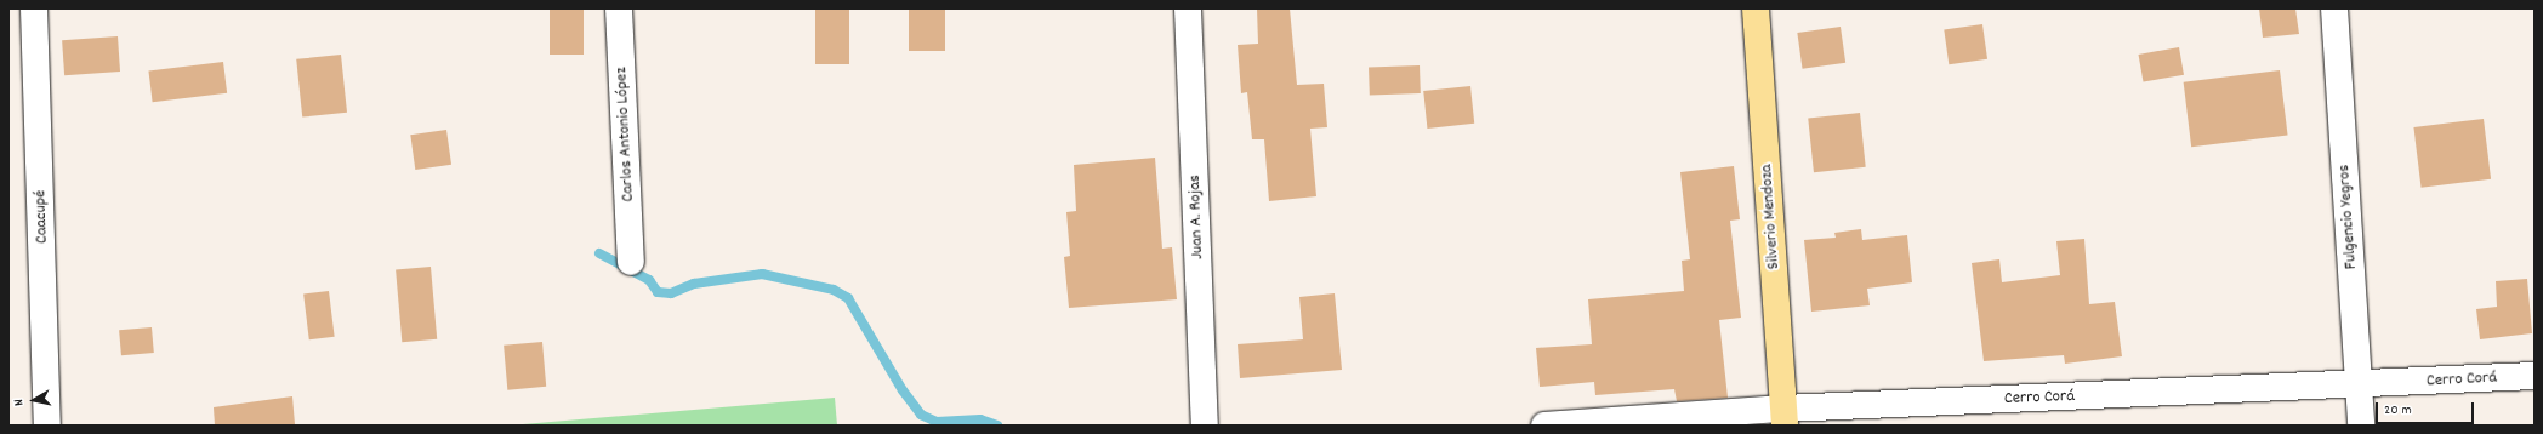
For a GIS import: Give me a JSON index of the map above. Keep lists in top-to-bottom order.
{
  "streets": {
    "highway": ["Silverio Mendoza"],
    "street": [
      "Carlos Antonio López",
      "Caacupé",
      "Juan A. Rojas",
      "Fulgencio Yegros",
      "Cerro Corá"
    ]
  },
  "crossings": [
    ["Silverio Mendoza", "Cerro Corá"],
    ["Fulgencio Yegros", "Cerro Corá"]
  ],
  "scale_bar": "20 m",
  "north": "left"
}
